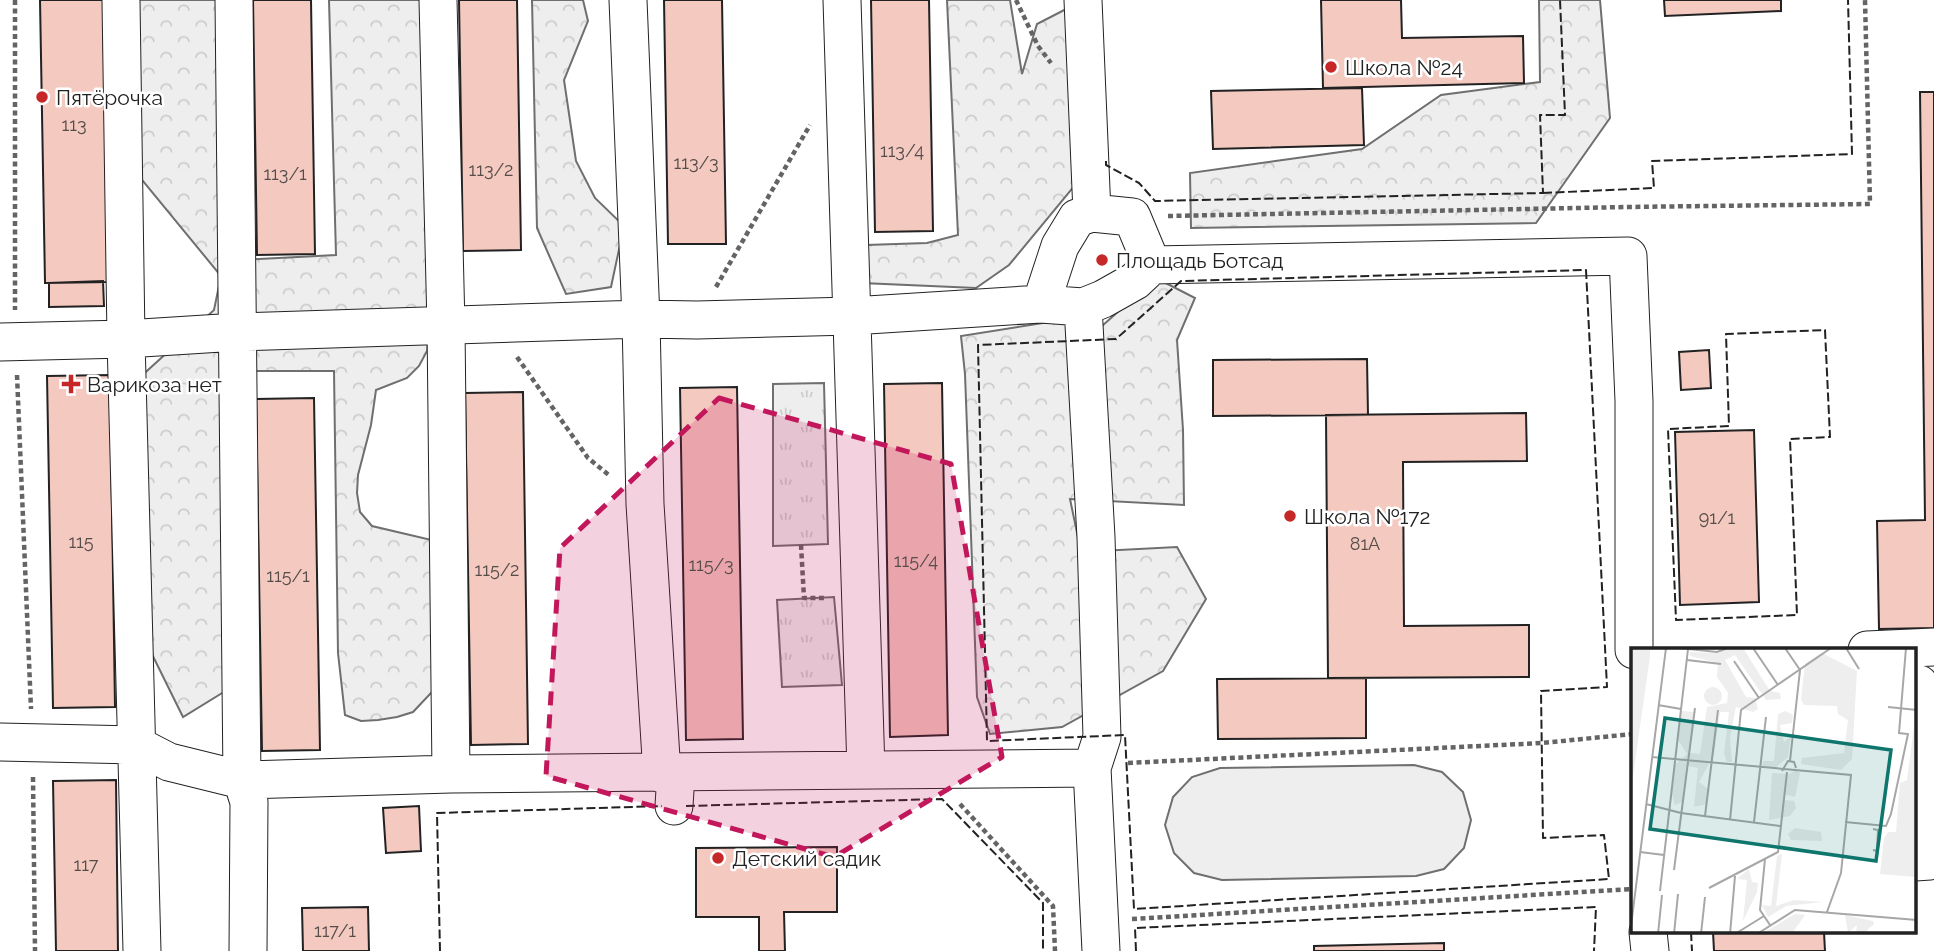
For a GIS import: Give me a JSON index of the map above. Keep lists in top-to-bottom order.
{
  "places": {
    "other": [
      "Школа №24",
      "Пятёрочка",
      "Площадь Ботсад",
      "Школа №172",
      "Детский садик"
    ],
    "health": ["Варикоза нет"]
  },
  "house_numbers": [
    "113",
    "113/4",
    "113/3",
    "113/2",
    "113/1",
    "91/1",
    "115",
    "81А",
    "115/4",
    "115/3",
    "115/2",
    "115/1",
    "117",
    "117/1"
  ]
}
